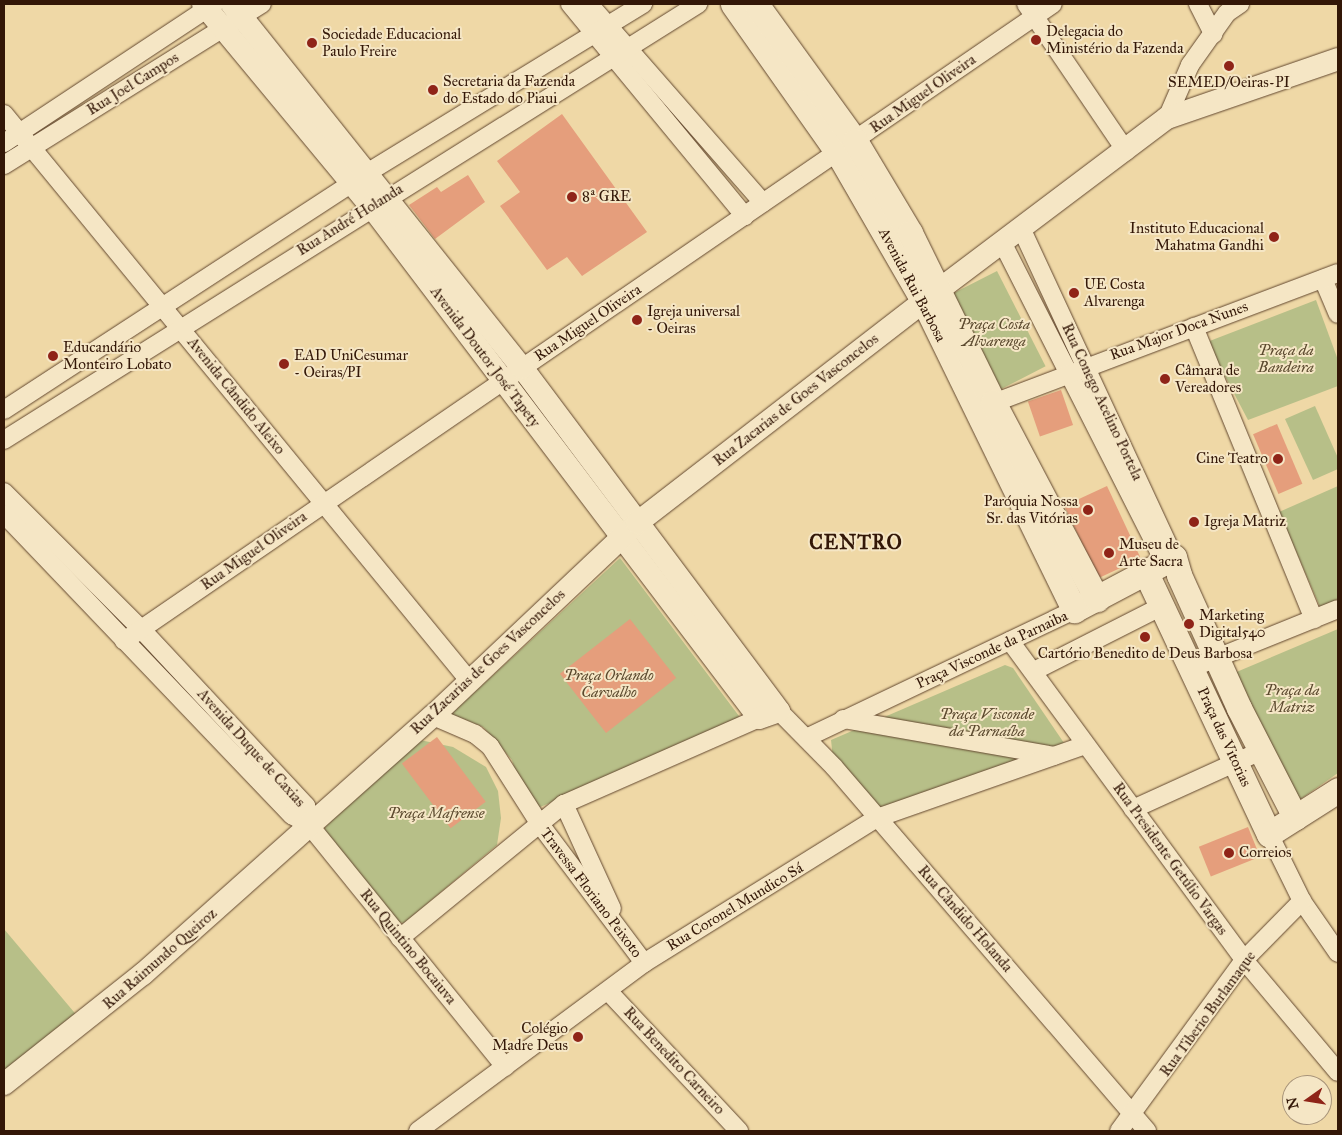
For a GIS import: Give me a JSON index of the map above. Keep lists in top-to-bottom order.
{
  "streets": {
    "main road": [
      "Avenida Rui Barbosa",
      "Rua Conego Acelino Portela",
      "Praça Visconde da Parnaiba",
      "Praça das Vitorias"
    ],
    "street": [
      "Rua Joel Campos",
      "Rua Miguel Oliveira",
      "Rua André Holanda",
      "Rua Major Doca Nunes",
      "Avenida Doutor José Tapety",
      "Avenida Cândido Aleixo",
      "Rua Zacarias de Goes Vasconcelos",
      "Avenida Duque de Caxias",
      "Rua Presidente Getúlio Vargas",
      "Travessa Floriano Peixoto",
      "Rua Coronel Mundico Sá",
      "Rua Cândido Holanda",
      "Rua Quintino Bocaiuva",
      "Rua Raimundo Queiroz",
      "Rua Tiberio Burlamaque",
      "Rua Benedito Carneiro"
    ]
  },
  "crossings": [
    ["Rua Joel Campos", "Avenida Doutor José Tapety"],
    ["Rua Joel Campos", "Avenida Cândido Aleixo"],
    ["Rua Miguel Oliveira", "Avenida Rui Barbosa"],
    ["Rua Miguel Oliveira", "Avenida Doutor José Tapety"],
    ["Rua Miguel Oliveira", "Avenida Cândido Aleixo"],
    ["Rua Miguel Oliveira", "Avenida Duque de Caxias"],
    ["Rua André Holanda", "Avenida Doutor José Tapety"],
    ["Rua André Holanda", "Avenida Cândido Aleixo"],
    ["Avenida Rui Barbosa", "Rua Major Doca Nunes"],
    ["Avenida Rui Barbosa", "Rua Zacarias de Goes Vasconcelos"],
    ["Avenida Rui Barbosa", "Praça Visconde da Parnaiba"],
    ["Rua Major Doca Nunes", "Rua Conego Acelino Portela"],
    ["Avenida Doutor José Tapety", "Rua Zacarias de Goes Vasconcelos"],
    ["Avenida Doutor José Tapety", "Rua Cândido Holanda"],
    ["Avenida Cândido Aleixo", "Rua Zacarias de Goes Vasconcelos"],
    ["Rua Zacarias de Goes Vasconcelos", "Rua Conego Acelino Portela"],
    ["Rua Zacarias de Goes Vasconcelos", "Avenida Duque de Caxias"],
    ["Rua Zacarias de Goes Vasconcelos", "Rua Quintino Bocaiuva"],
    ["Rua Zacarias de Goes Vasconcelos", "Rua Raimundo Queiroz"],
    ["Rua Conego Acelino Portela", "Praça Visconde da Parnaiba"],
    ["Rua Conego Acelino Portela", "Praça das Vitorias"],
    ["Praça Visconde da Parnaiba", "Praça das Vitorias"],
    ["Praça Visconde da Parnaiba", "Rua Presidente Getúlio Vargas"],
    ["Praça Visconde da Parnaiba", "Rua Cândido Holanda"],
    ["Praça das Vitorias", "Rua Tiberio Burlamaque"],
    ["Avenida Duque de Caxias", "Rua Quintino Bocaiuva"],
    ["Avenida Duque de Caxias", "Rua Raimundo Queiroz"],
    ["Rua Presidente Getúlio Vargas", "Rua Coronel Mundico Sá"],
    ["Rua Presidente Getúlio Vargas", "Rua Tiberio Burlamaque"],
    ["Travessa Floriano Peixoto", "Rua Coronel Mundico Sá"],
    ["Rua Coronel Mundico Sá", "Rua Cândido Holanda"],
    ["Rua Coronel Mundico Sá", "Rua Quintino Bocaiuva"],
    ["Rua Coronel Mundico Sá", "Rua Benedito Carneiro"],
    ["Rua Cândido Holanda", "Rua Tiberio Burlamaque"],
    ["Rua Quintino Bocaiuva", "Rua Raimundo Queiroz"]
  ],
  "districts": ["CENTRO"],
  "parks": [
    "Praça Costa Alvarenga",
    "Praça da Bandeira",
    "Praça Orlando Carvalho",
    "Praça da Matriz",
    "Praça Visconde da Parnaíba",
    "Praça Mafrense"
  ],
  "places": [
    "Delegacia do Ministério da Fazenda",
    "Sociedade Educacional Paulo Freire",
    "SEMED/Oeiras-PI",
    "Secretaria da Fazenda do Estado do Piaui",
    "8ª GRE",
    "Instituto Educacional Mahatma Gandhi",
    "UE Costa Alvarenga",
    "Igreja universal - Oeiras",
    "Educandário Monteiro Lobato",
    "EAD UniCesumar - Oeiras/PI",
    "Câmara de Vereadores",
    "Cine Teatro",
    "Paróquia Nossa Sr. das Vitórias",
    "Igreja Matriz",
    "Museu de Arte Sacra",
    "Marketing Digital540",
    "Cartório Benedito de Deus Barbosa",
    "Correios",
    "Colégio Madre Deus"
  ],
  "north": "left"
}
